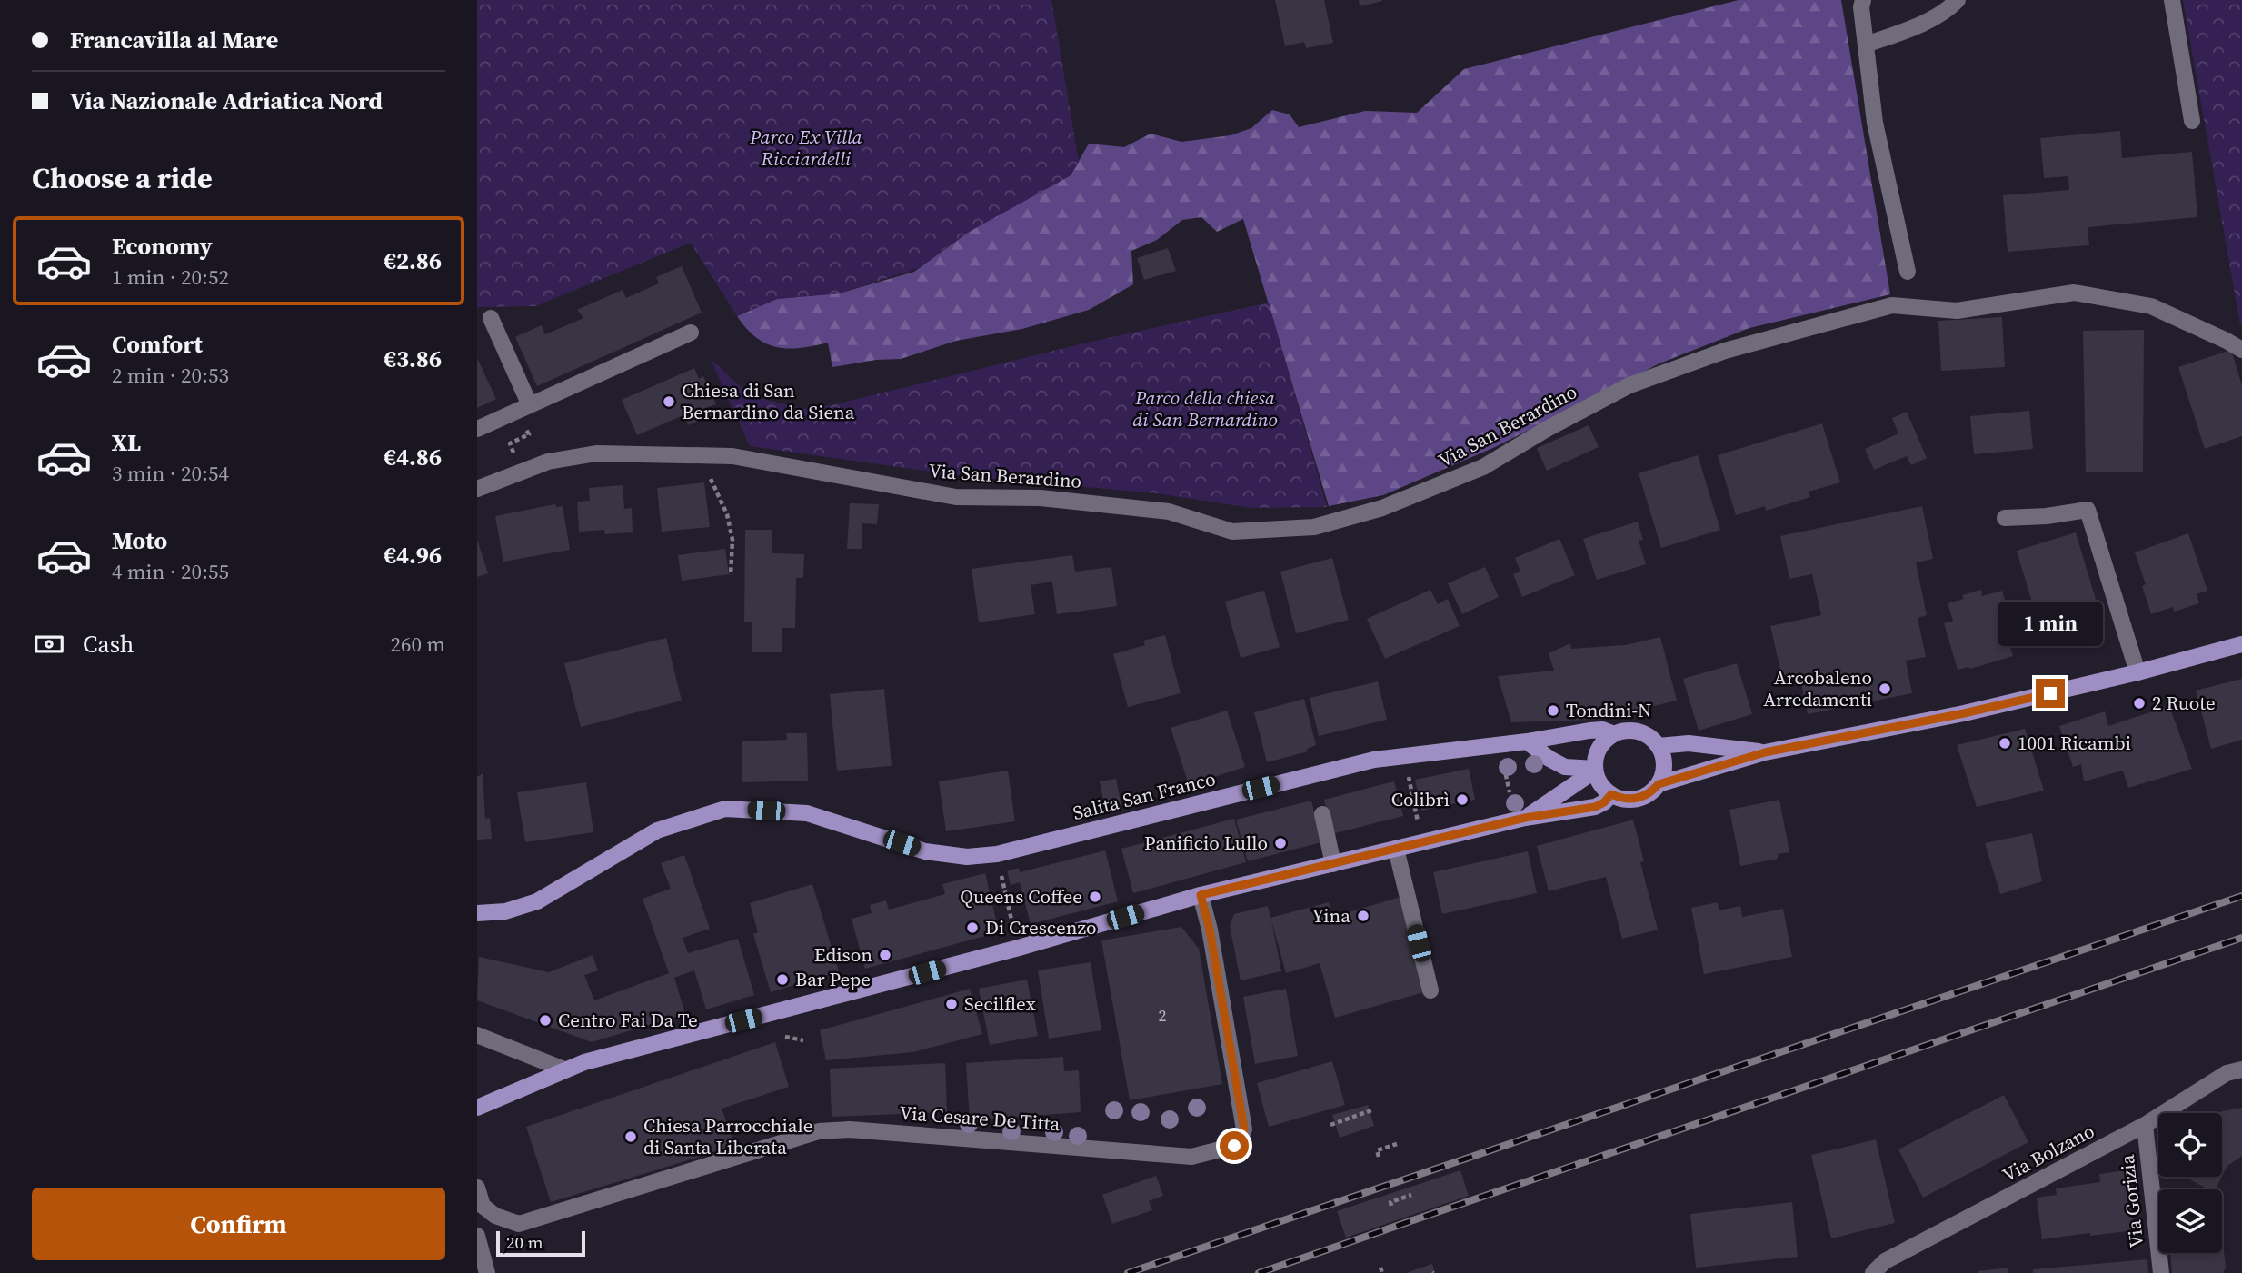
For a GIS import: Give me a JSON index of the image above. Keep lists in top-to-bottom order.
{
  "streets": {
    "main road": ["Salita San Franco"],
    "street": [
      "Via San Berardino",
      "Via Cesare De Titta",
      "Via Bolzano",
      "Via Gorizia"
    ]
  },
  "crossings": [
    ["Via Bolzano", "Via Gorizia"]
  ],
  "parks": ["Parco Ex Villa Ricciardelli", "Parco della chiesa di San Bernardino"],
  "places": [
    "Chiesa di San Bernardino da Siena",
    "Arcobaleno Arredamenti",
    "2 Ruote",
    "Tondini-N",
    "1001 Ricambi",
    "Colibrì",
    "Panificio Lullo",
    "Queens Coffee",
    "Yina",
    "Di Crescenzo",
    "Edison",
    "Bar Pepe",
    "Secilflex",
    "Centro Fai Da Te",
    "Chiesa Parrocchiale di Santa Liberata"
  ],
  "house_numbers": ["2"],
  "scale_bar": "20 m",
  "page": {
    "banner": ["Francavilla al Mare", "Via Nazionale Adriatica Nord"],
    "heading": "Choose a ride",
    "list": [
      {
        "name": "Economy",
        "note": "1 min · 20:52",
        "value": "€2.86"
      },
      {
        "name": "Comfort",
        "note": "2 min · 20:53",
        "value": "€3.86"
      },
      {
        "name": "XL",
        "note": "3 min · 20:54",
        "value": "€4.86"
      },
      {
        "name": "Moto",
        "note": "4 min · 20:55",
        "value": "€4.96"
      }
    ],
    "bubble": "1 min",
    "pay": ["Cash", "260 m"],
    "buttons": "Confirm",
    "scale": "20 m"
  }
}
